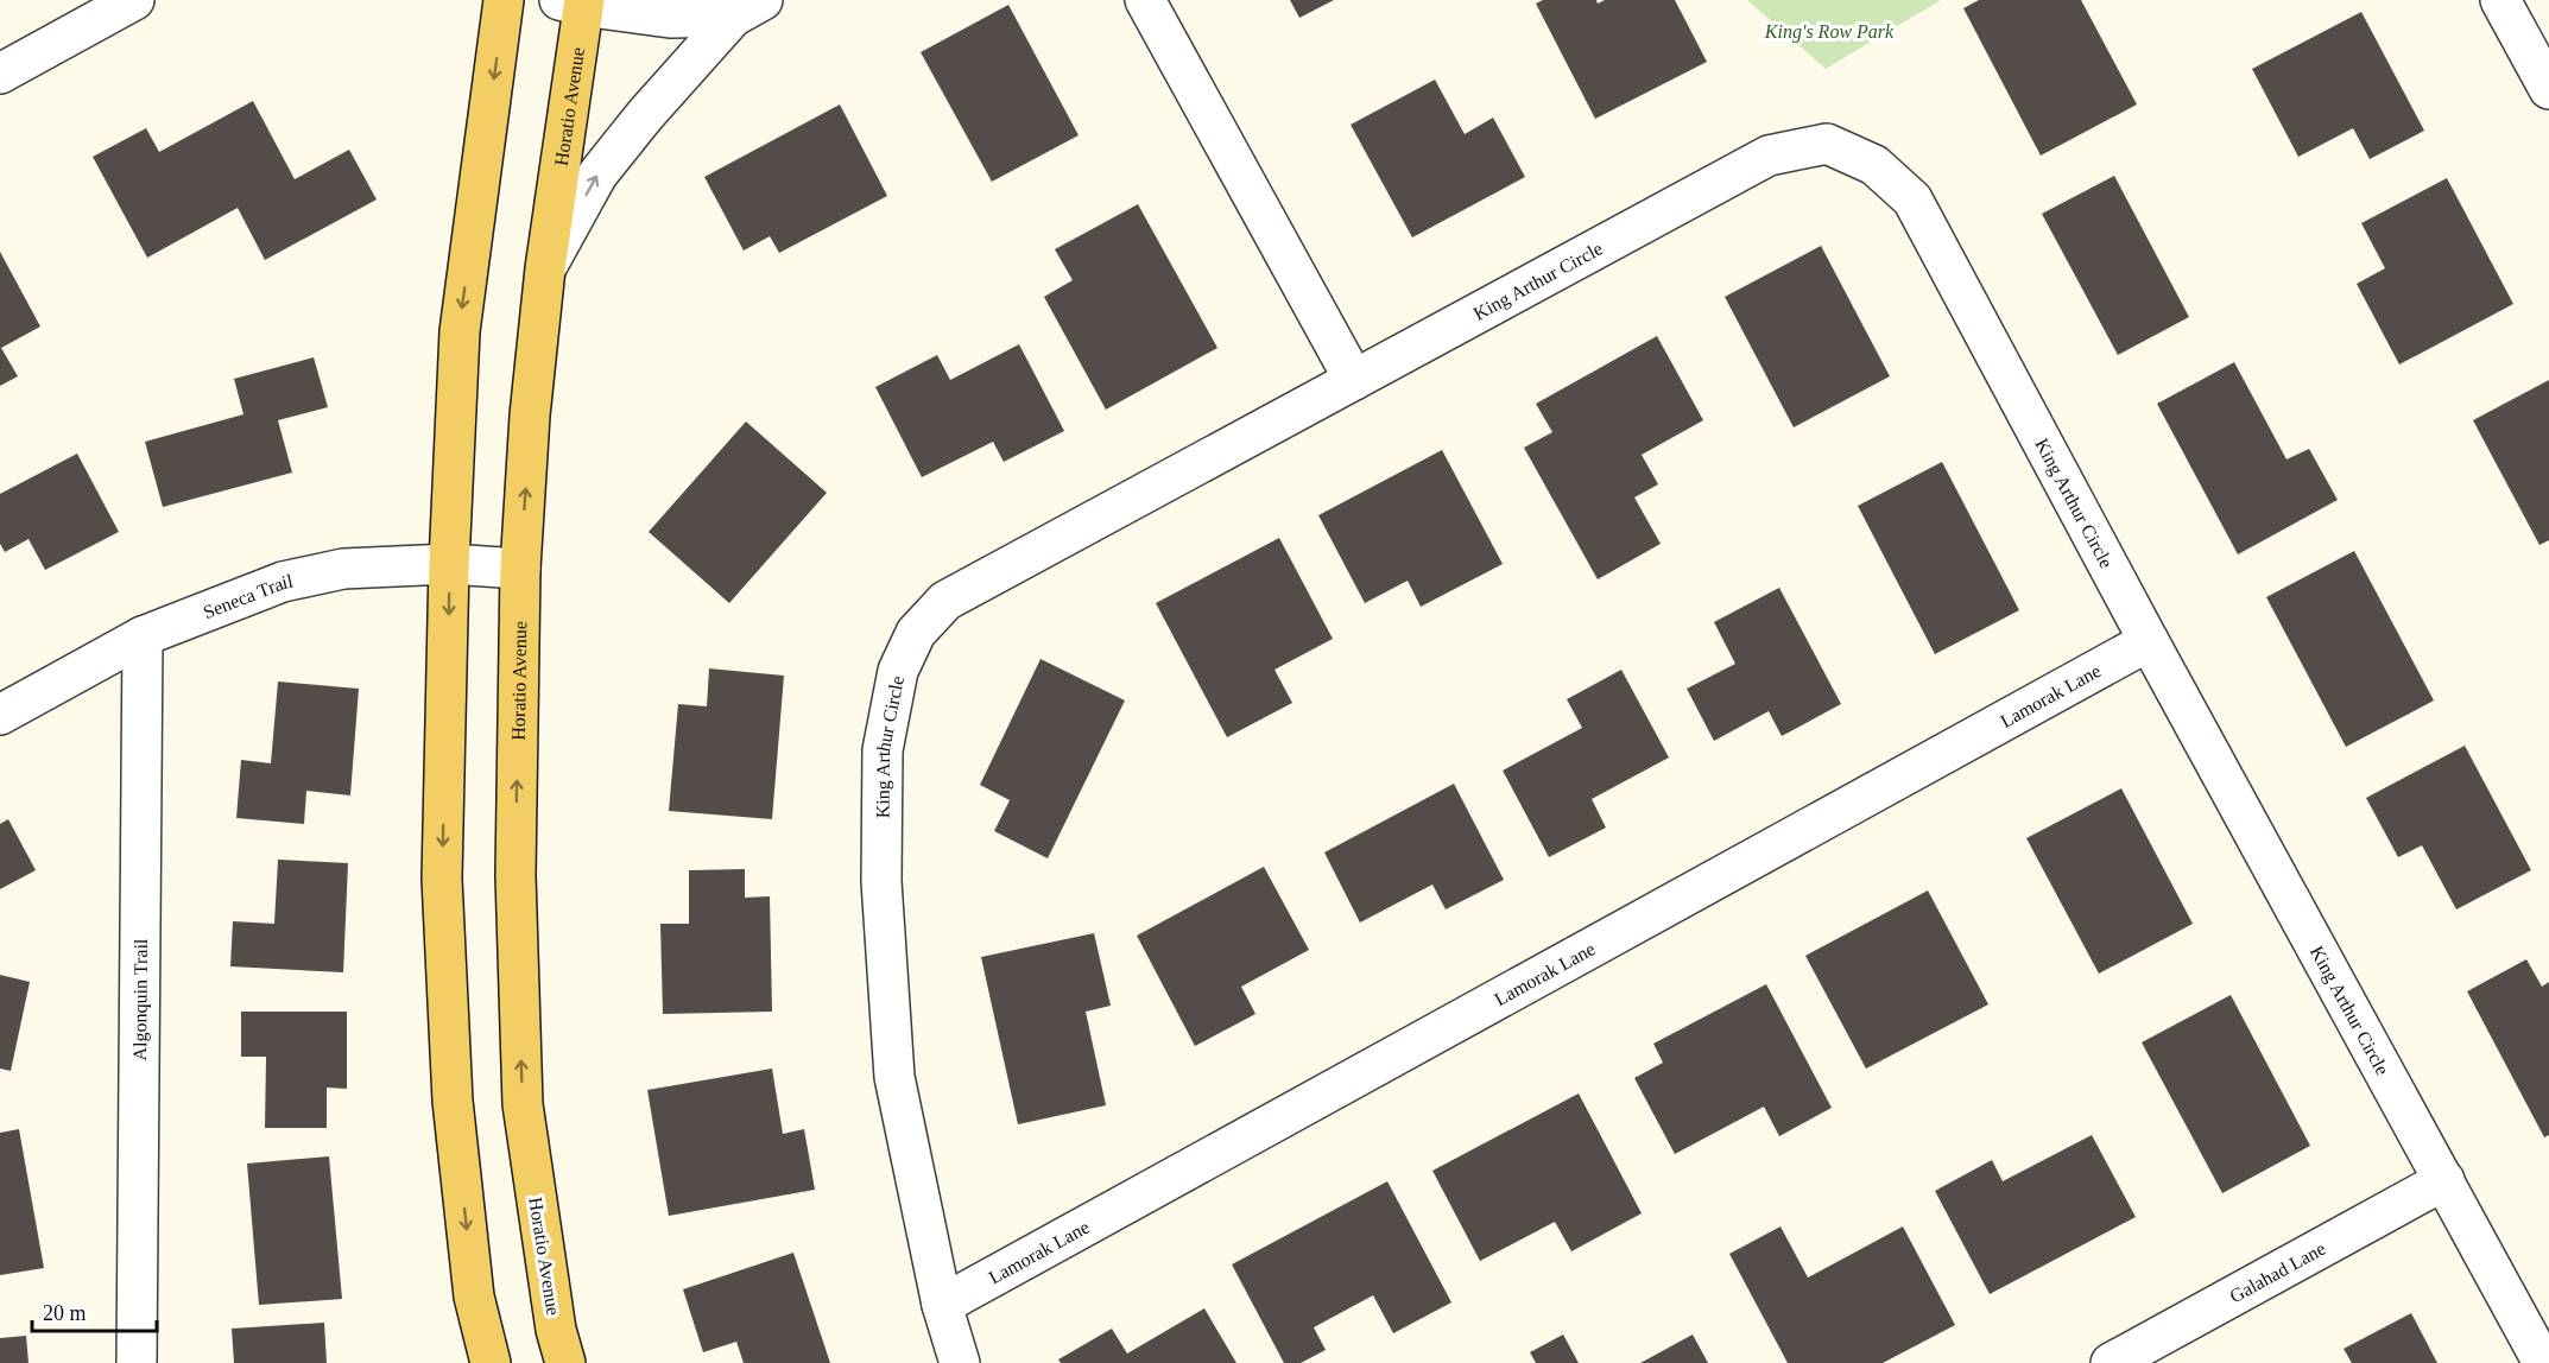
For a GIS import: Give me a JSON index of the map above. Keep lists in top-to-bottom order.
{
  "streets": {
    "main road": ["Horatio Avenue"],
    "street": [
      "King Arthur Circle",
      "Seneca Trail",
      "Lamorak Lane",
      "Algonquin Trail",
      "Galahad Lane"
    ]
  },
  "crossings": [
    ["Horatio Avenue", "Seneca Trail"],
    ["King Arthur Circle", "Lamorak Lane"],
    ["King Arthur Circle", "Galahad Lane"],
    ["Seneca Trail", "Algonquin Trail"]
  ],
  "parks": ["King's Row Park"],
  "scale_bar": "20 m"
}
